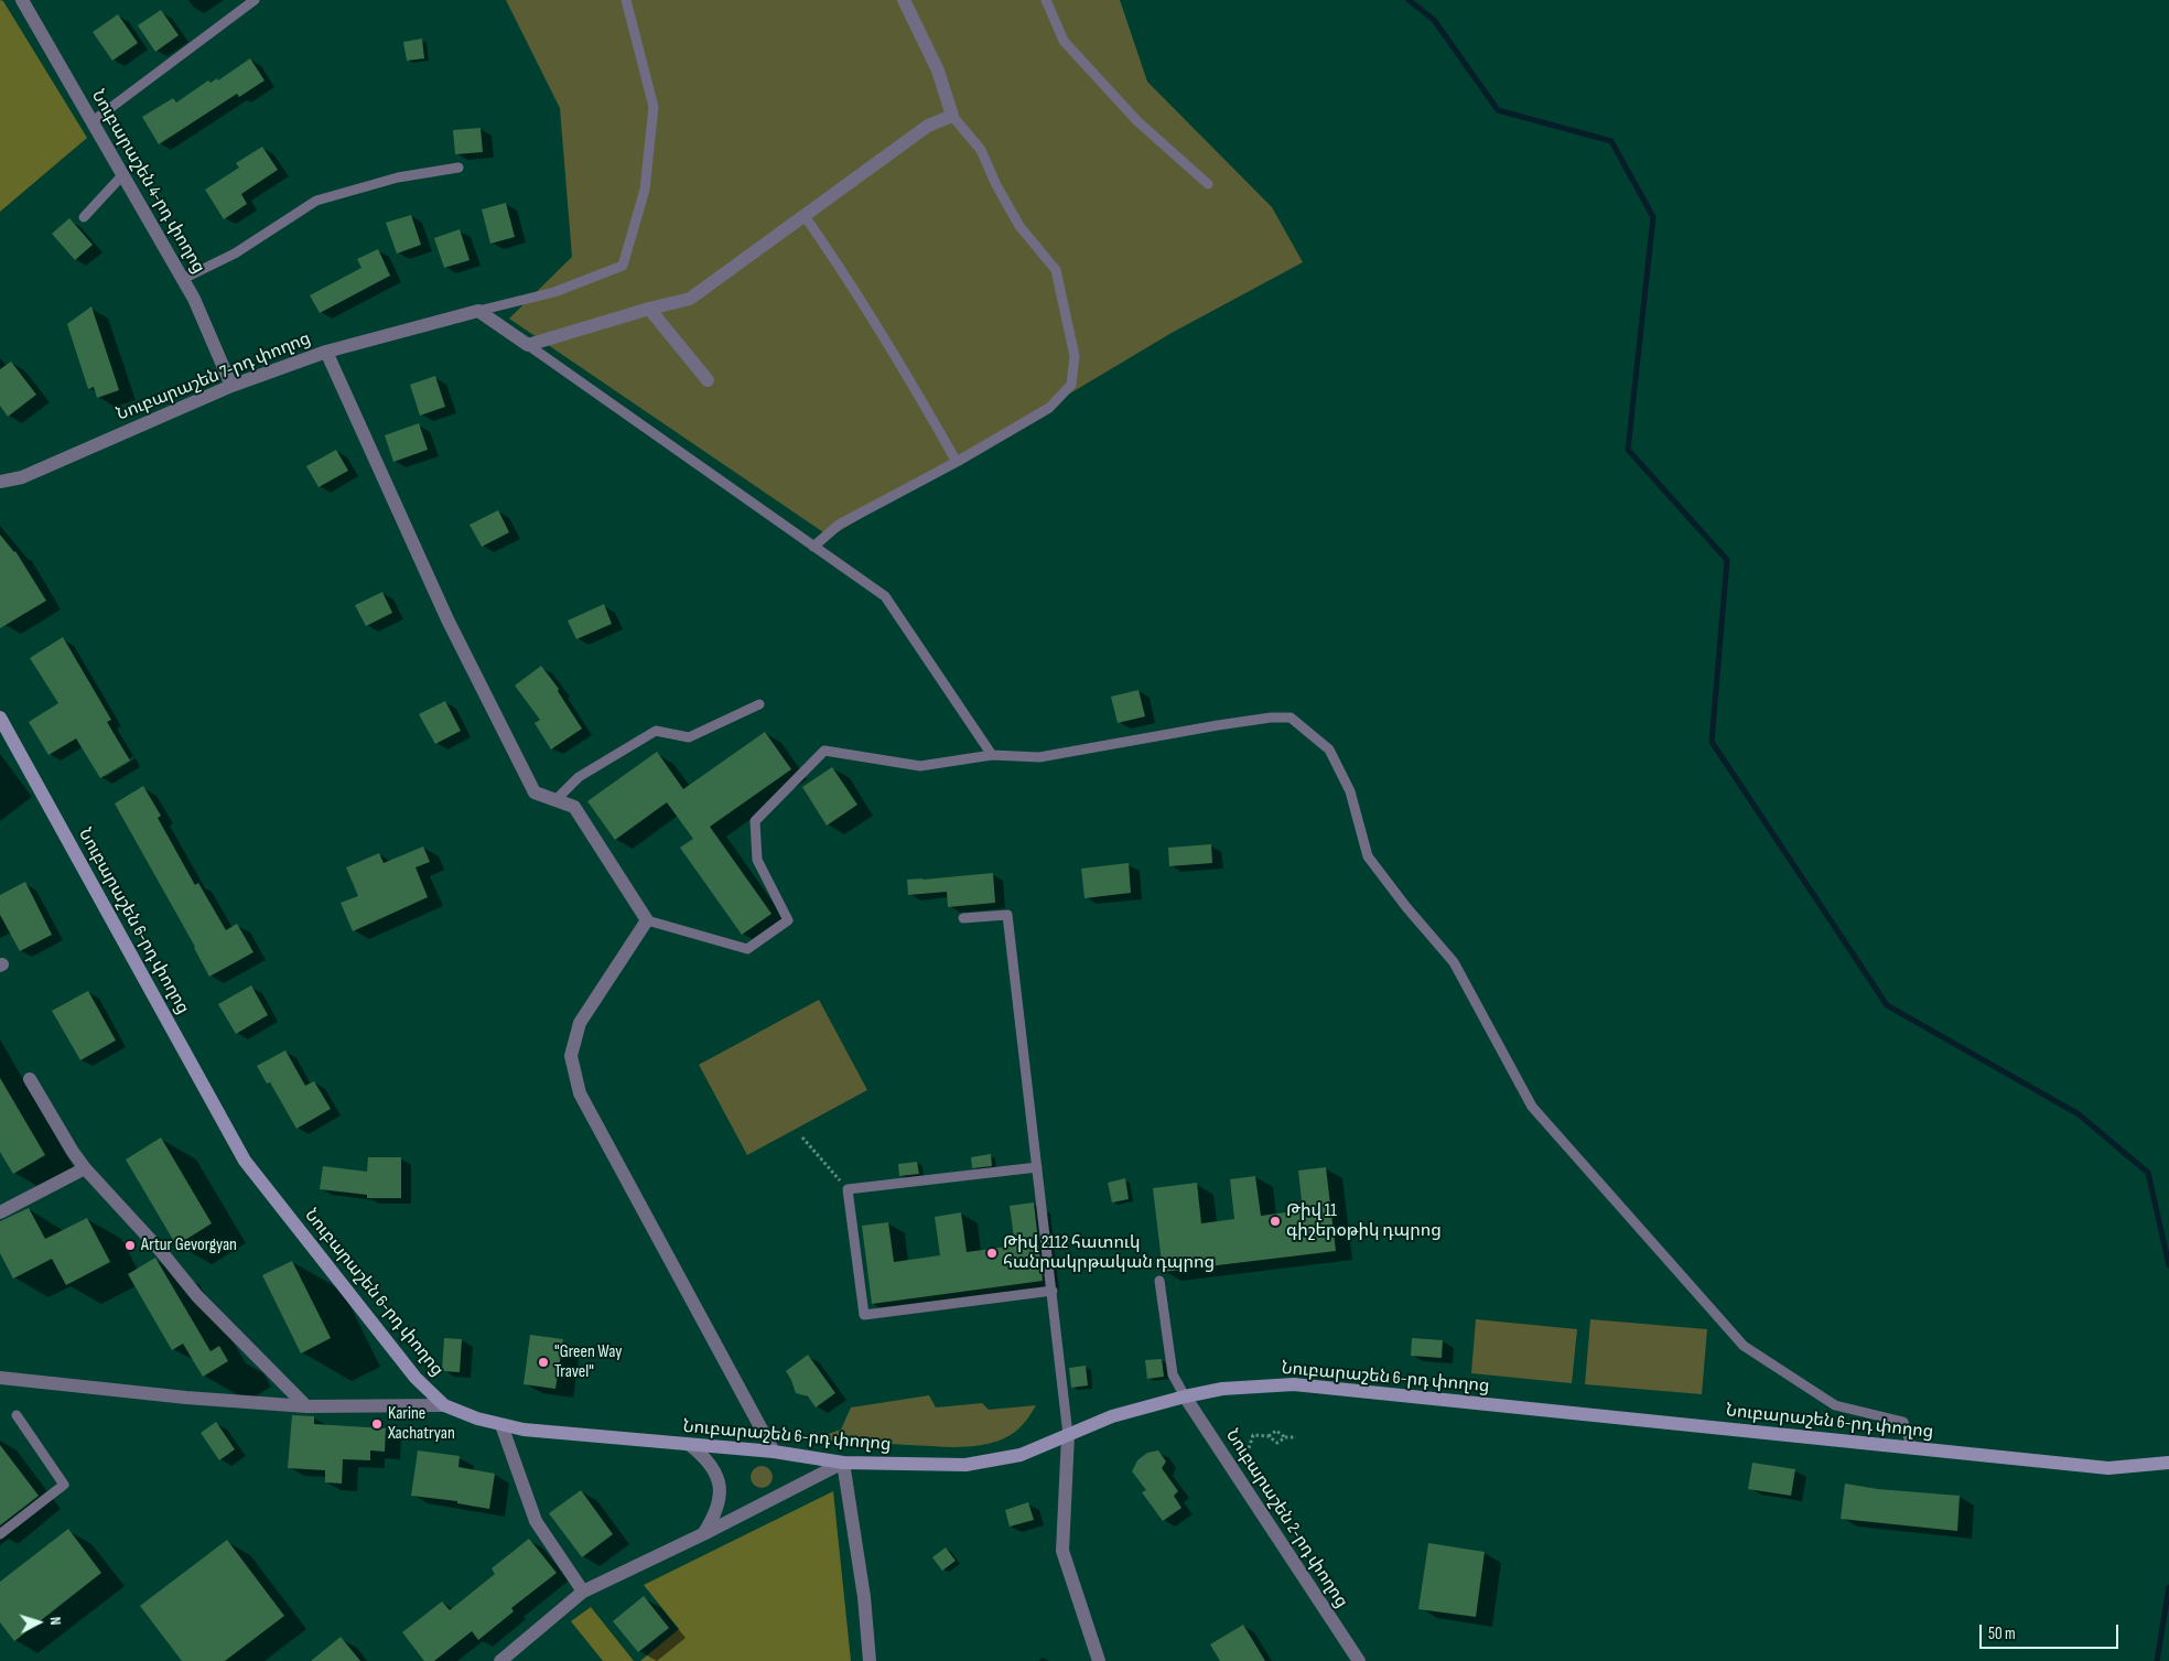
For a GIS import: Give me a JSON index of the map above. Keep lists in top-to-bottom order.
{
  "streets": {
    "main road": ["Նուբարաշեն 6-րդ փողոց"],
    "street": ["Նուբարաշեն 4-րդ փողոց", "Նուբարաշեն 7-րդ փողոց", "Նուբարաշեն 2-րդ փողոց"]
  },
  "crossings": [
    ["Նուբարաշեն 4-րդ փողոց", "Նուբարաշեն 7-րդ փողոց"],
    ["Նուբարաշեն 6-րդ փողոց", "Նուբարաշեն 2-րդ փողոց"]
  ],
  "places": [
    "Թիվ 11 գիշերօթիկ դպրոց",
    "Artur Gevorgyan",
    "Թիվ 2112 հատուկ հանրակրթական դպրոց",
    "\"Green Way Travel\"",
    "Karine Xachatryan"
  ],
  "scale_bar": "50 m",
  "north": "right"
}
